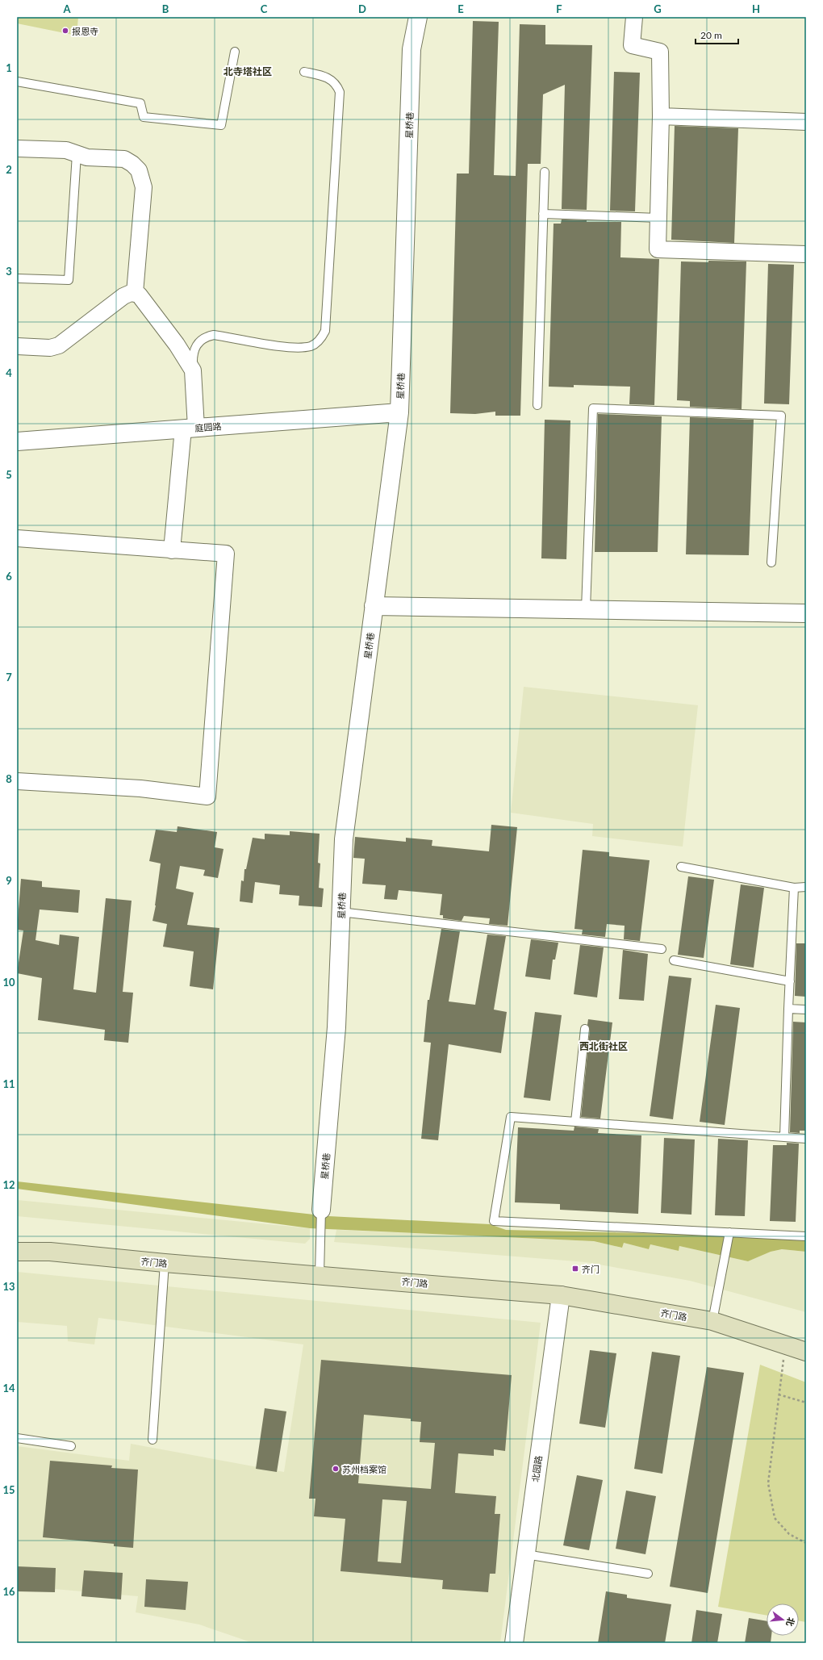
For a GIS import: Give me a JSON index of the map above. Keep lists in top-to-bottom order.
{
  "streets": {
    "main road": ["齐门路"],
    "street": ["星桥巷", "庭园路", "北园路"]
  },
  "crossings": [
    ["星桥巷", "庭园路"],
    ["星桥巷", "齐门路"],
    ["齐门路", "北园路"]
  ],
  "districts": ["北寺塔社区", "西北街社区"],
  "places": {
    "other": ["报恩寺", "苏州档案馆"],
    "transit": ["齐门"]
  },
  "scale_bar": "20 m",
  "north": "right",
  "grid": {
    "columns": [
      "A",
      "B",
      "C",
      "D",
      "E",
      "F",
      "G",
      "H"
    ],
    "rows": [
      "1",
      "2",
      "3",
      "4",
      "5",
      "6",
      "7",
      "8",
      "9",
      "10",
      "11",
      "12",
      "13",
      "14",
      "15",
      "16"
    ]
  }
}
